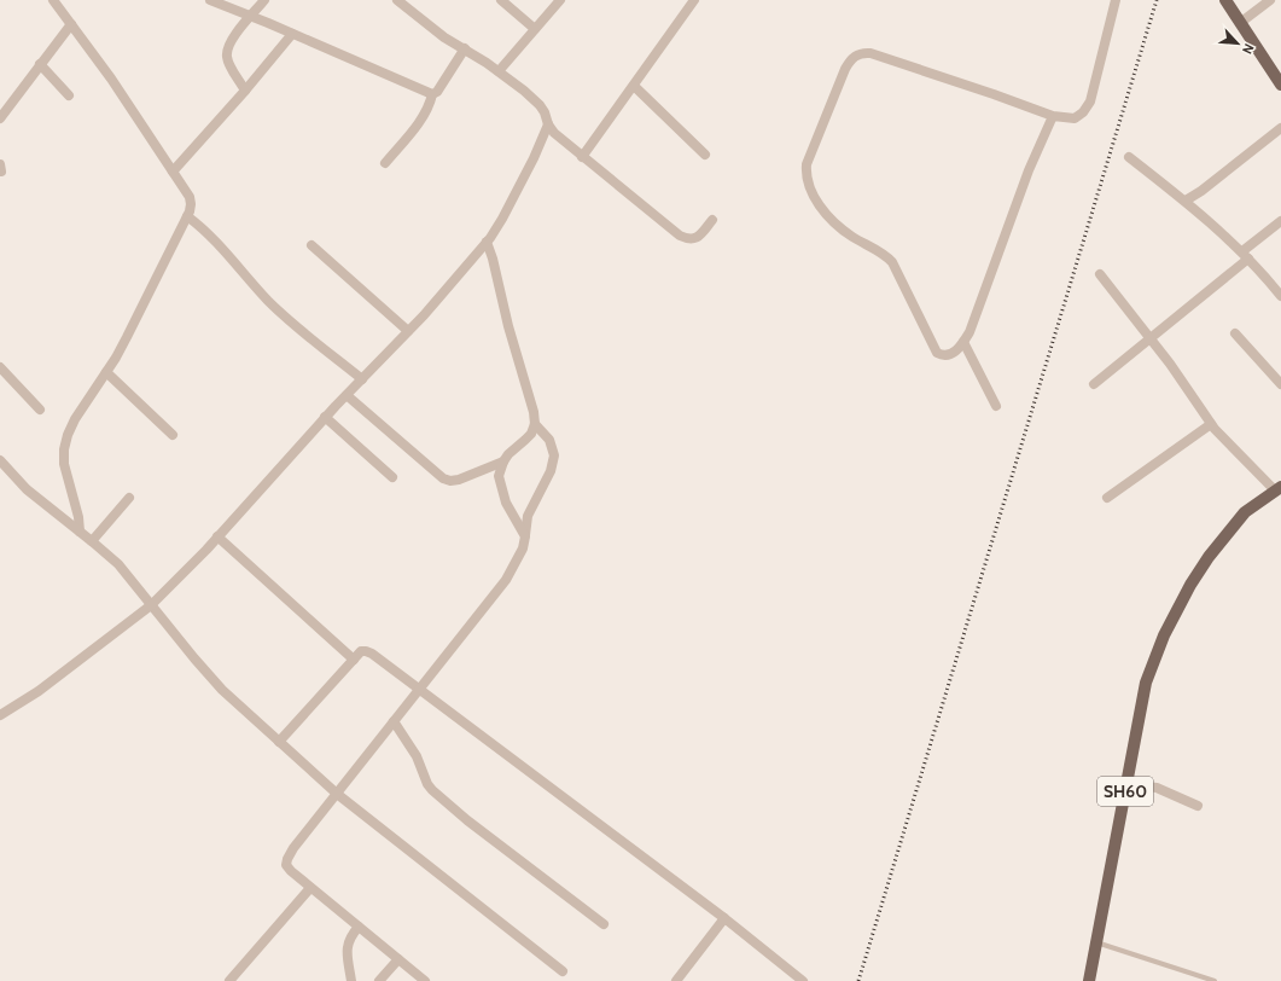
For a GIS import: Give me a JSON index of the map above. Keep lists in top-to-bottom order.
{
  "streets": {
    "main road": ["SH60"]
  },
  "north": "bottom right"
}
